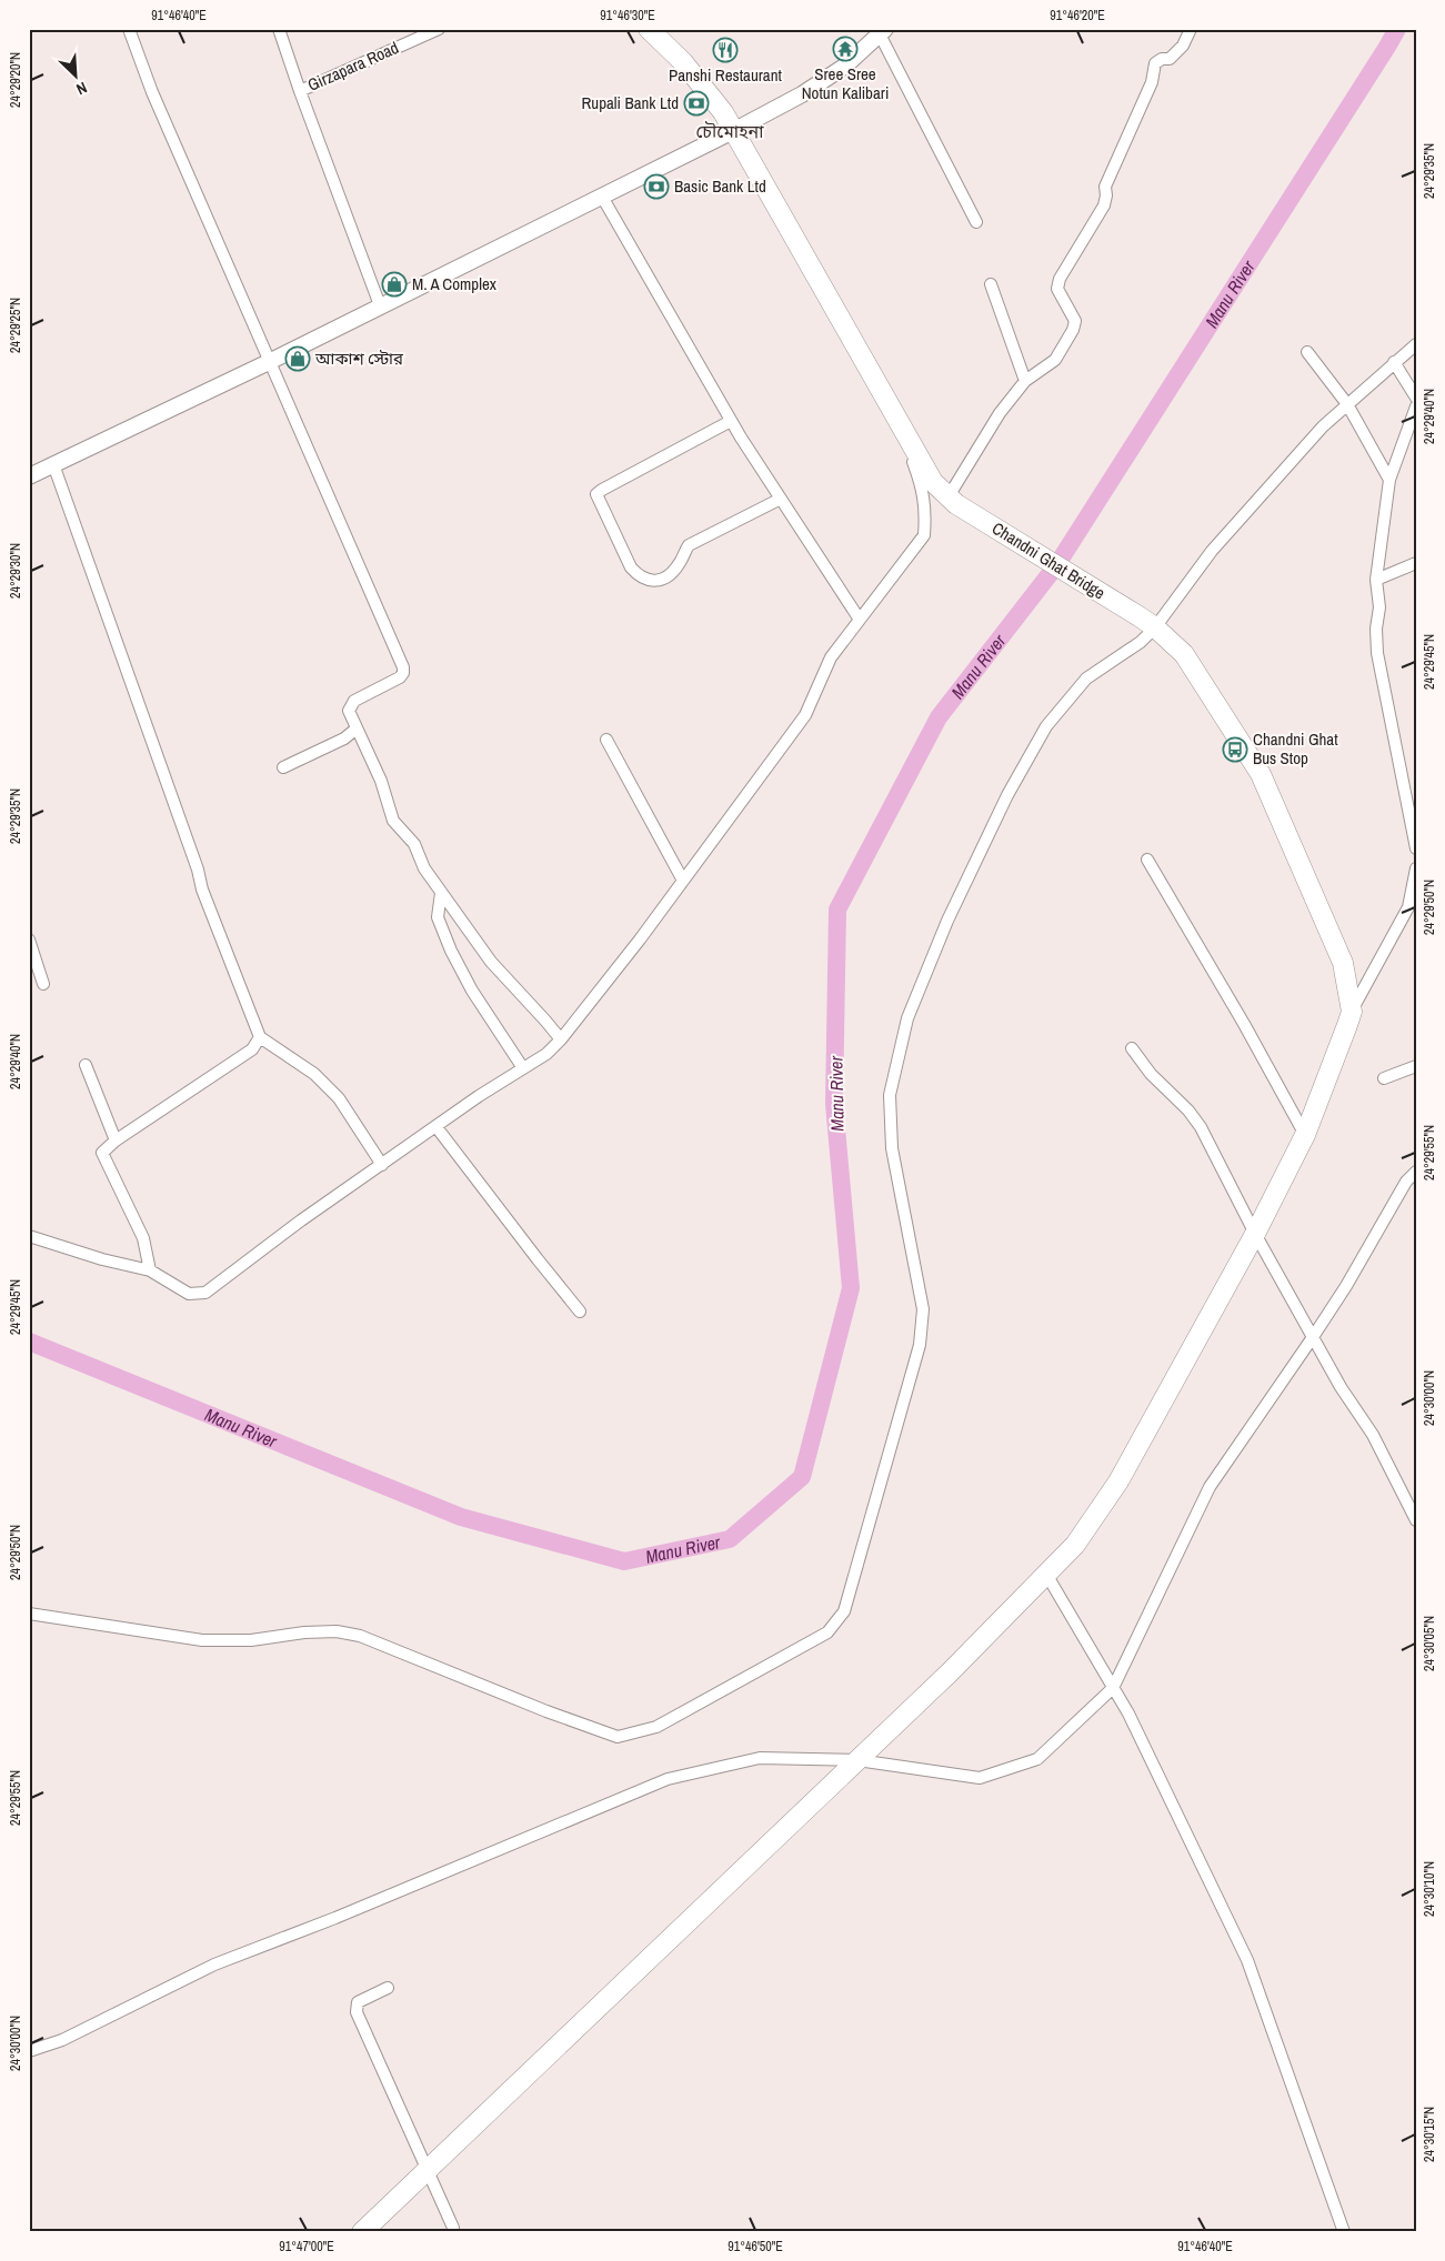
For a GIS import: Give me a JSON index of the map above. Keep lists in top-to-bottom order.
{
  "streets": {
    "highway": ["Chandni Ghat Bridge"],
    "street": ["Girzapara Road"]
  },
  "districts": ["চৌমোহনা"],
  "water": ["Manu River"],
  "places": {
    "temple": ["Sree Sree Notun Kalibari"],
    "restaurant": ["Panshi Restaurant"],
    "bank": ["Rupali Bank Ltd", "Basic Bank Ltd"],
    "shop": ["M. A Complex", "আকাশ স্টোর"],
    "bus stop": ["Chandni Ghat Bus Stop"]
  },
  "north": "bottom right",
  "coordinates": [
    "91°46'40\"E",
    "91°46'30\"E",
    "91°46'20\"E",
    "24°29'20\"N",
    "24°29'35\"N",
    "24°29'25\"N",
    "24°29'40\"N",
    "24°29'30\"N",
    "24°29'45\"N",
    "24°29'50\"N",
    "24°29'55\"N",
    "24°30'00\"N",
    "24°30'05\"N",
    "24°30'10\"N",
    "24°30'15\"N",
    "91°47'00\"E",
    "91°46'50\"E"
  ]
}
